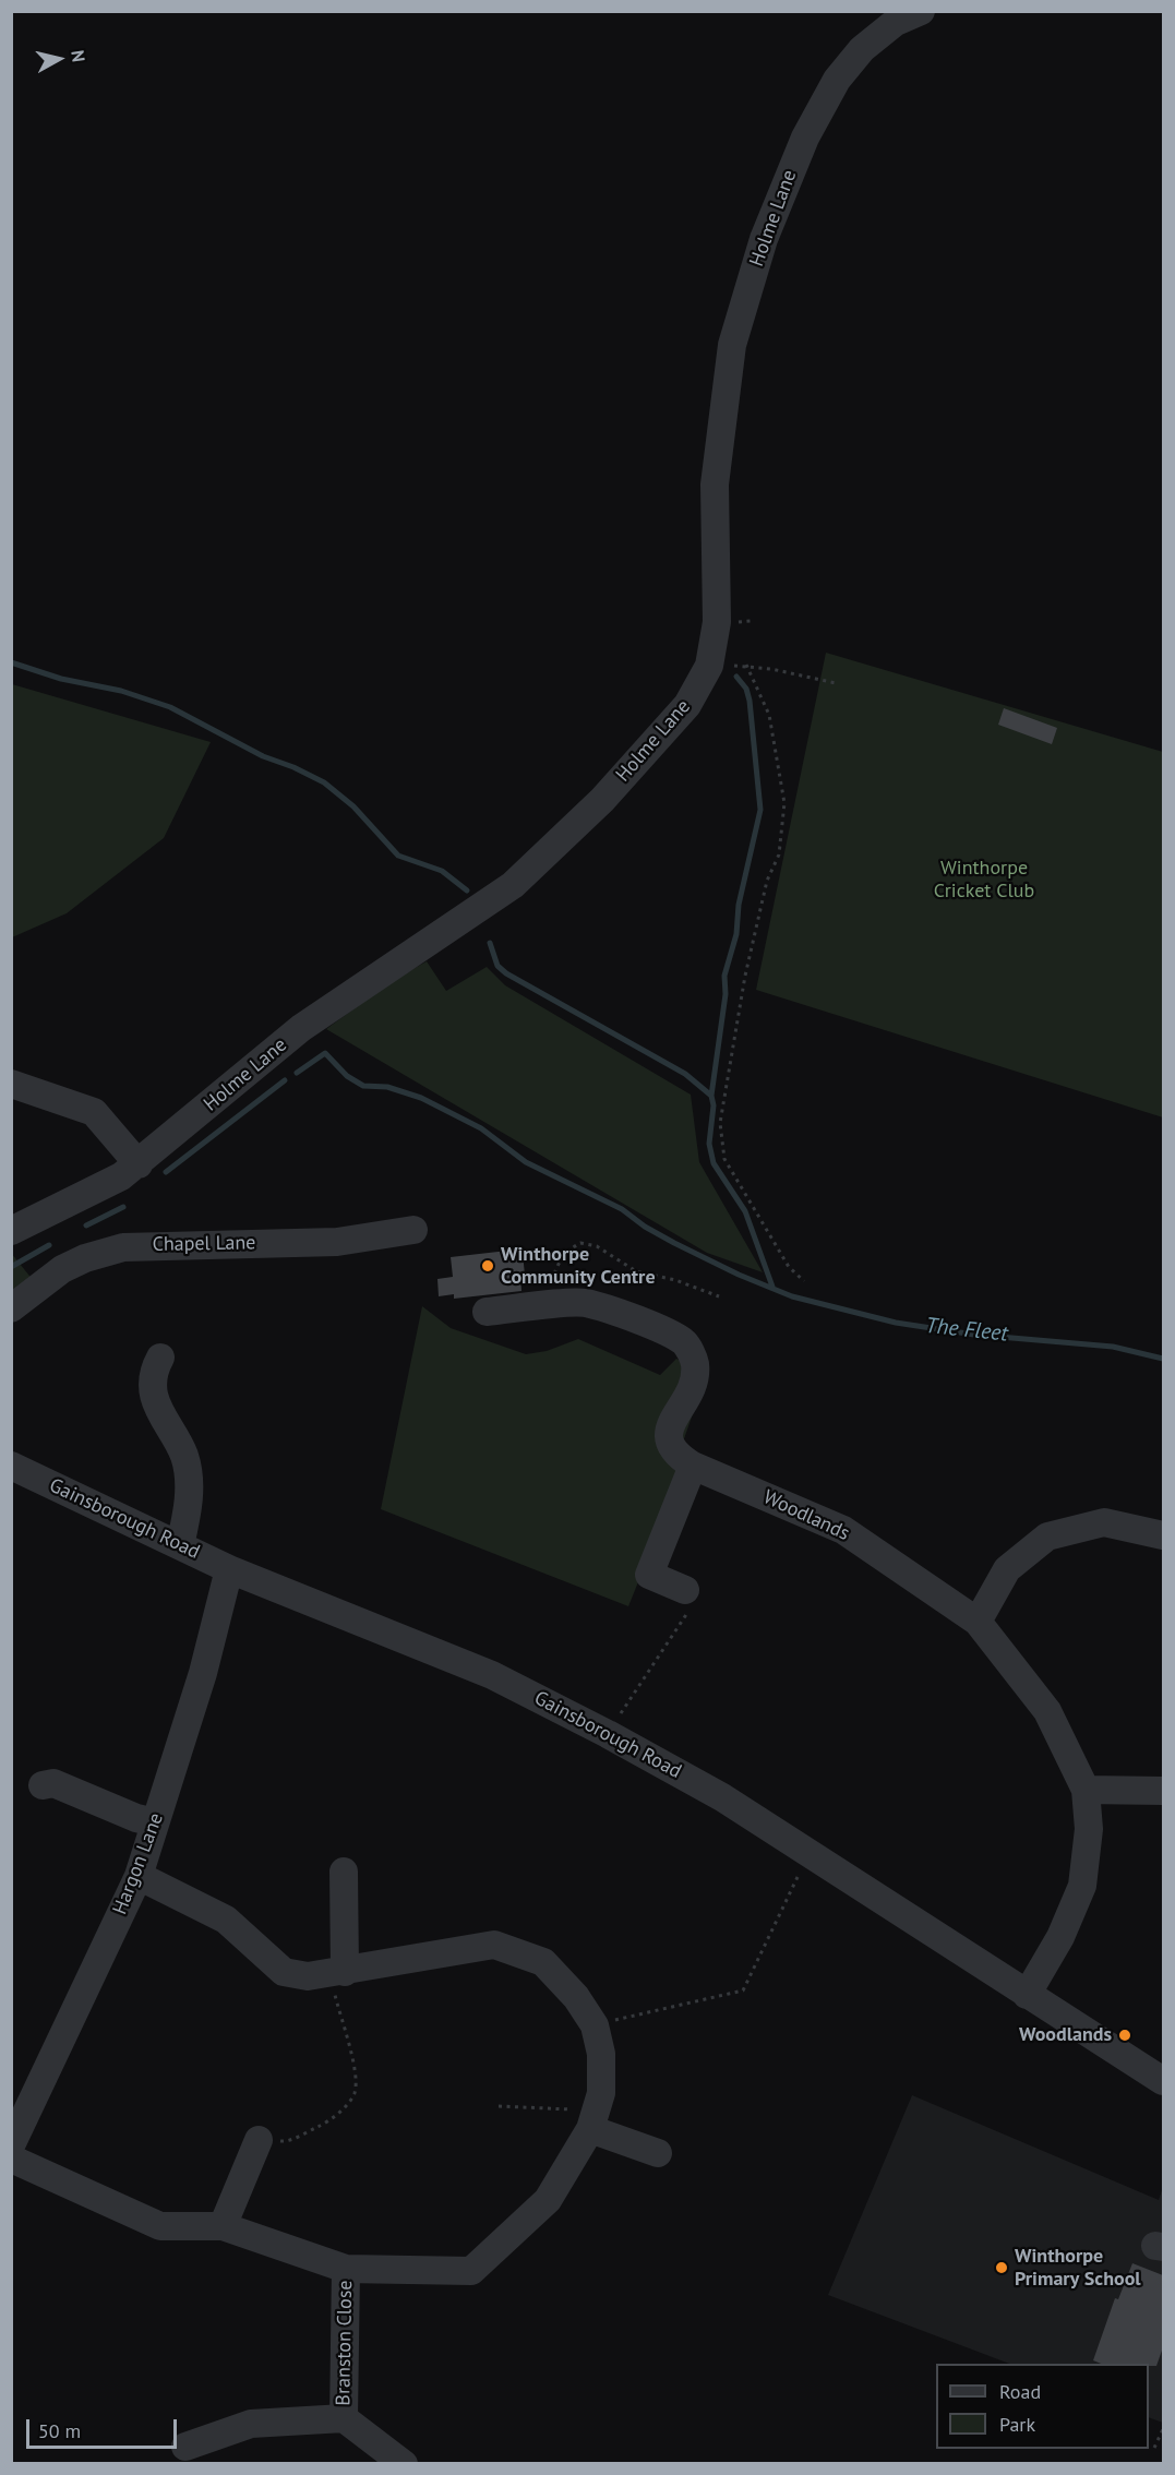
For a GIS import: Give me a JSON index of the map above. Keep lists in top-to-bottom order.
{
  "streets": {
    "street": [
      "Holme Lane",
      "Chapel Lane",
      "Woodlands",
      "Gainsborough Road",
      "Hargon Lane",
      "Branston Close"
    ]
  },
  "crossings": [
    ["Woodlands", "Gainsborough Road"],
    ["Gainsborough Road", "Hargon Lane"]
  ],
  "water": ["The Fleet"],
  "parks": ["Winthorpe Cricket Club"],
  "places": ["Winthorpe Community Centre", "Woodlands", "Winthorpe Primary School"],
  "legend": ["Road", "Park"],
  "scale_bar": "50 m",
  "north": "right"
}
